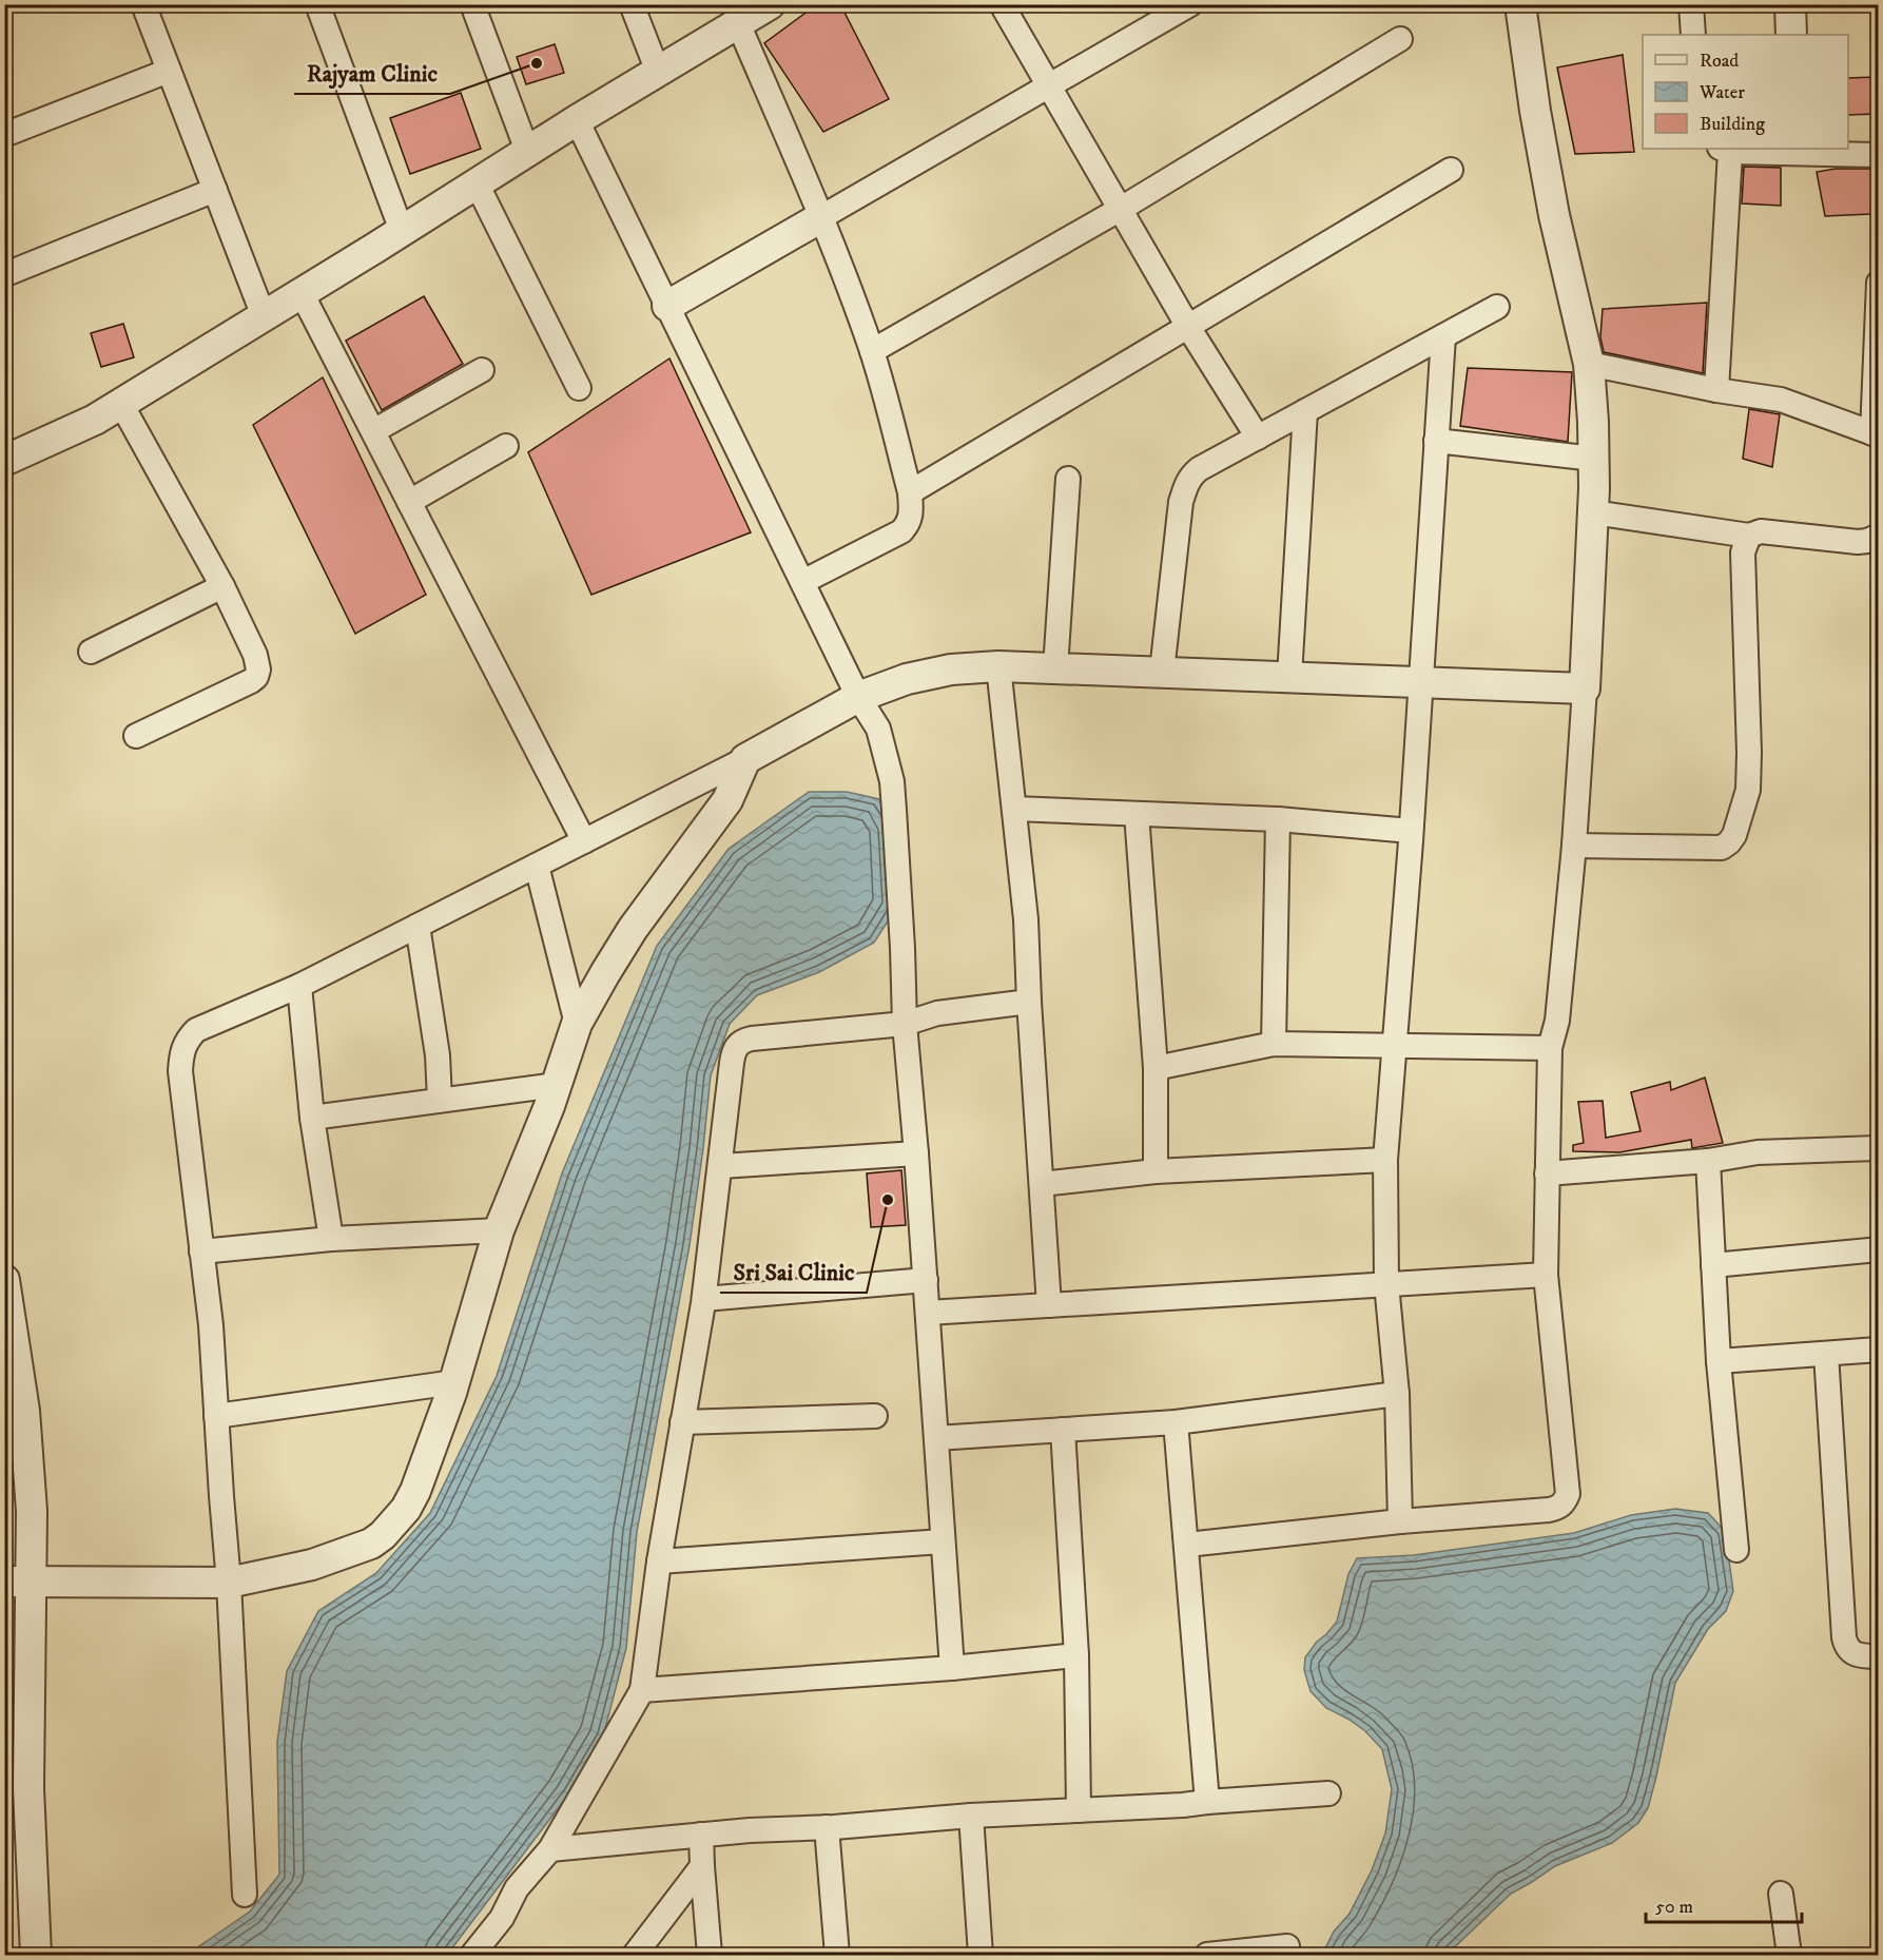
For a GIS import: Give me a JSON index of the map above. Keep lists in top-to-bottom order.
{
  "places": ["Rajyam Clinic", "Sri Sai Clinic"],
  "legend": ["Road", "Water", "Building"],
  "scale_bar": "50 m"
}
